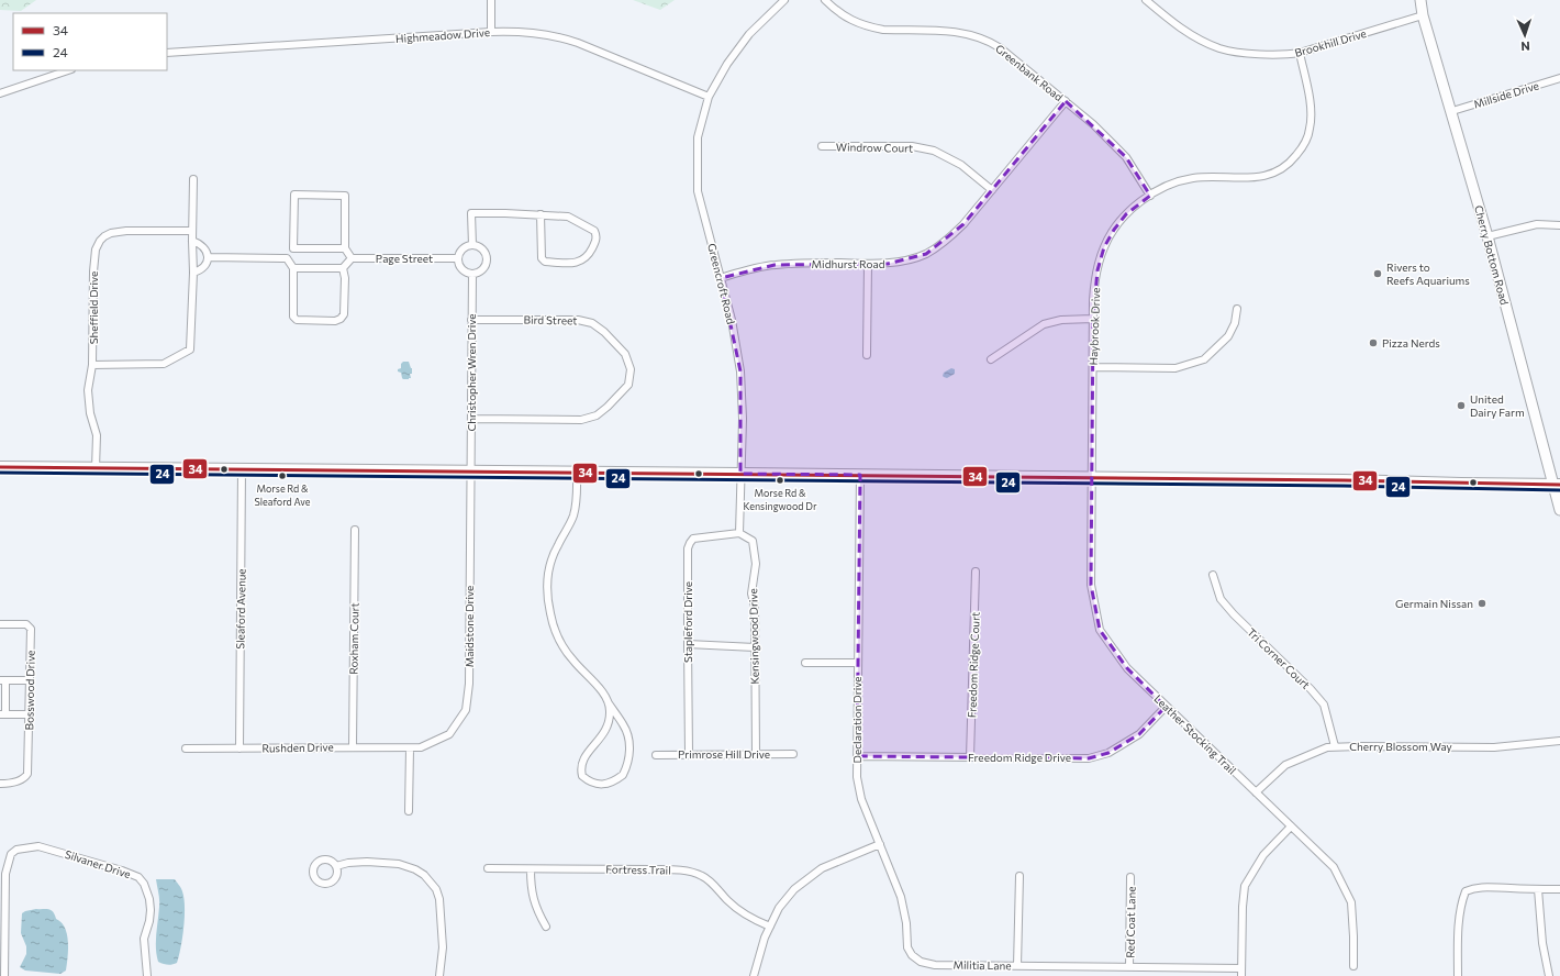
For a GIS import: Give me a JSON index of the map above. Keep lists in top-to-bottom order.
{
  "streets": {
    "main road": ["Cherry Bottom Road"],
    "street": [
      "Highmeadow Drive",
      "Brookhill Drive",
      "Greenbank Road",
      "Millside Drive",
      "Windrow Court",
      "Page Street",
      "Midhurst Road",
      "Greencroft Road",
      "Sheffield Drive",
      "Bird Street",
      "Haybrook Drive",
      "Christopher Wren Drive",
      "Sleaford Avenue",
      "Stapleford Drive",
      "Maidstone Drive",
      "Kensingwood Drive",
      "Roxham Court",
      "Tri Corner Court",
      "Freedom Ridge Court",
      "Bosswood Drive",
      "Declaration Drive",
      "Leather Stocking Trail",
      "Cherry Blossom Way",
      "Rushden Drive",
      "Primrose Hill Drive",
      "Freedom Ridge Drive",
      "Silvaner Drive",
      "Fortress Trail",
      "Red Coat Lane",
      "Militia Lane"
    ]
  },
  "crossings": [
    ["Highmeadow Drive", "Greencroft Road"],
    ["Brookhill Drive", "Cherry Bottom Road"],
    ["Brookhill Drive", "Haybrook Drive"],
    ["Greenbank Road", "Midhurst Road"],
    ["Greenbank Road", "Haybrook Drive"],
    ["Millside Drive", "Cherry Bottom Road"],
    ["Windrow Court", "Midhurst Road"],
    ["Page Street", "Christopher Wren Drive"],
    ["Midhurst Road", "Greencroft Road"],
    ["Bird Street", "Christopher Wren Drive"],
    ["Haybrook Drive", "Leather Stocking Trail"],
    ["Christopher Wren Drive", "Maidstone Drive"],
    ["Sleaford Avenue", "Rushden Drive"],
    ["Stapleford Drive", "Kensingwood Drive"],
    ["Stapleford Drive", "Primrose Hill Drive"],
    ["Maidstone Drive", "Rushden Drive"],
    ["Kensingwood Drive", "Primrose Hill Drive"],
    ["Roxham Court", "Rushden Drive"],
    ["Tri Corner Court", "Cherry Blossom Way"],
    ["Freedom Ridge Court", "Freedom Ridge Drive"],
    ["Declaration Drive", "Freedom Ridge Drive"],
    ["Declaration Drive", "Militia Lane"],
    ["Leather Stocking Trail", "Cherry Blossom Way"],
    ["Leather Stocking Trail", "Freedom Ridge Drive"],
    ["Red Coat Lane", "Militia Lane"]
  ],
  "places": [
    "Rivers to Reefs Aquariums",
    "Pizza Nerds",
    "United Dairy Farm",
    "Morse Rd & Sleaford Ave",
    "Morse Rd & Kensingwood Dr",
    "Germain Nissan"
  ],
  "lines": ["transit line 34", "transit line 24"],
  "legend": ["34", "24"],
  "north": "bottom"
}
